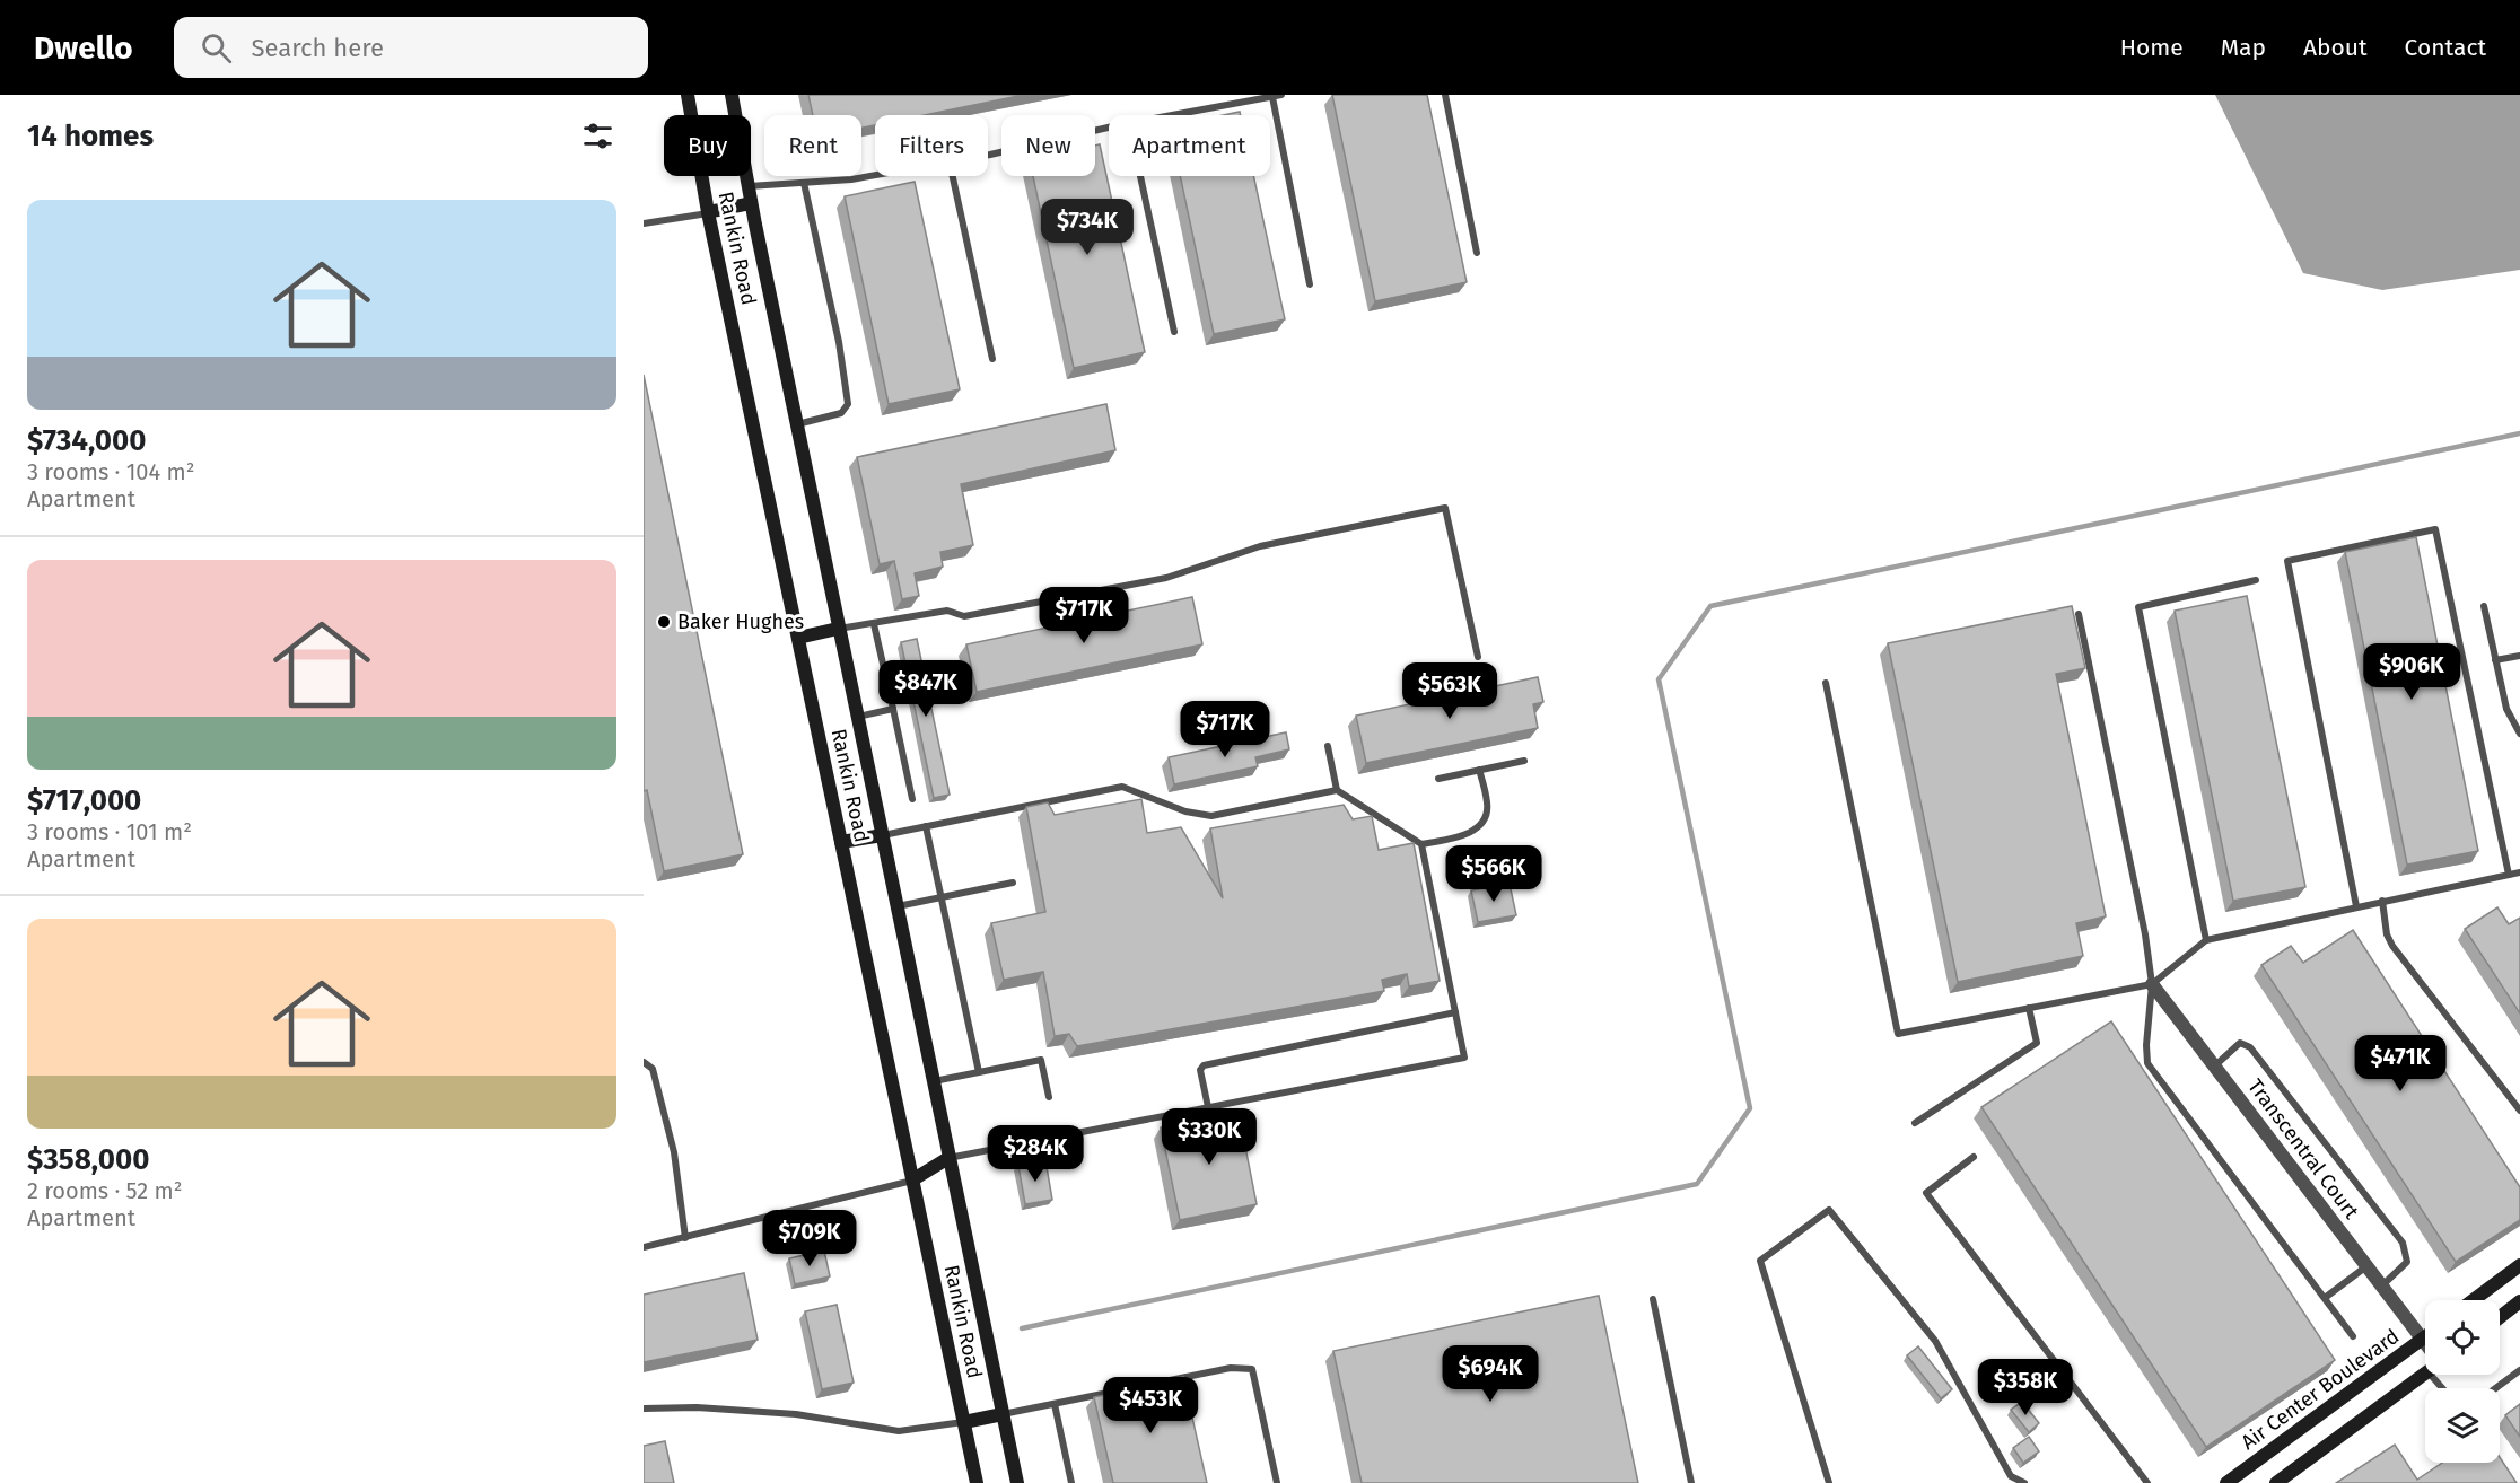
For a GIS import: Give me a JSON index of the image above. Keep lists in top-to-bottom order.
{
  "streets": {
    "main road": ["Rankin Road", "Air Center Boulevard"],
    "street": ["Transcentral Court"]
  },
  "crossings": [
    ["Transcentral Court", "Air Center Boulevard"]
  ],
  "places": ["Baker Hughes"],
  "page": {
    "header": "Dwello",
    "search": "Search here",
    "nav": [
      "Home",
      "Map",
      "About",
      "Contact"
    ],
    "heading": "14 homes",
    "chip": [
      "Buy",
      "Rent",
      "Filters",
      "New",
      "Apartment"
    ],
    "list": [
      {
        "name": "$734,000",
        "note": "3 rooms · 104 m² · Apartment"
      },
      {
        "name": "$717,000",
        "note": "3 rooms · 101 m² · Apartment"
      },
      {
        "name": "$358,000",
        "note": "2 rooms · 52 m² · Apartment"
      }
    ],
    "price": [
      "$734K",
      "$717K",
      "$906K",
      "$847K",
      "$563K",
      "$717K",
      "$566K",
      "$471K",
      "$330K",
      "$284K",
      "$709K",
      "$694K",
      "$358K",
      "$453K"
    ]
  }
}
